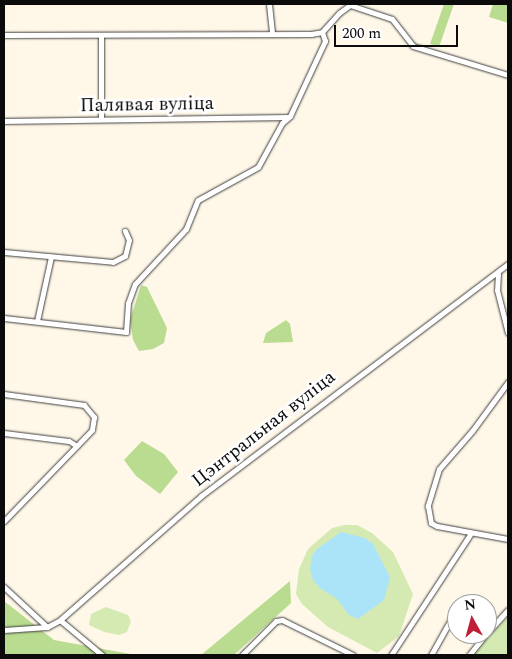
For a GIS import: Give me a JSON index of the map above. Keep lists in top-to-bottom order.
{
  "streets": {
    "street": ["Палявая вуліца", "Цэнтральная вуліца"]
  },
  "scale_bar": "200 m",
  "north": "top"
}
